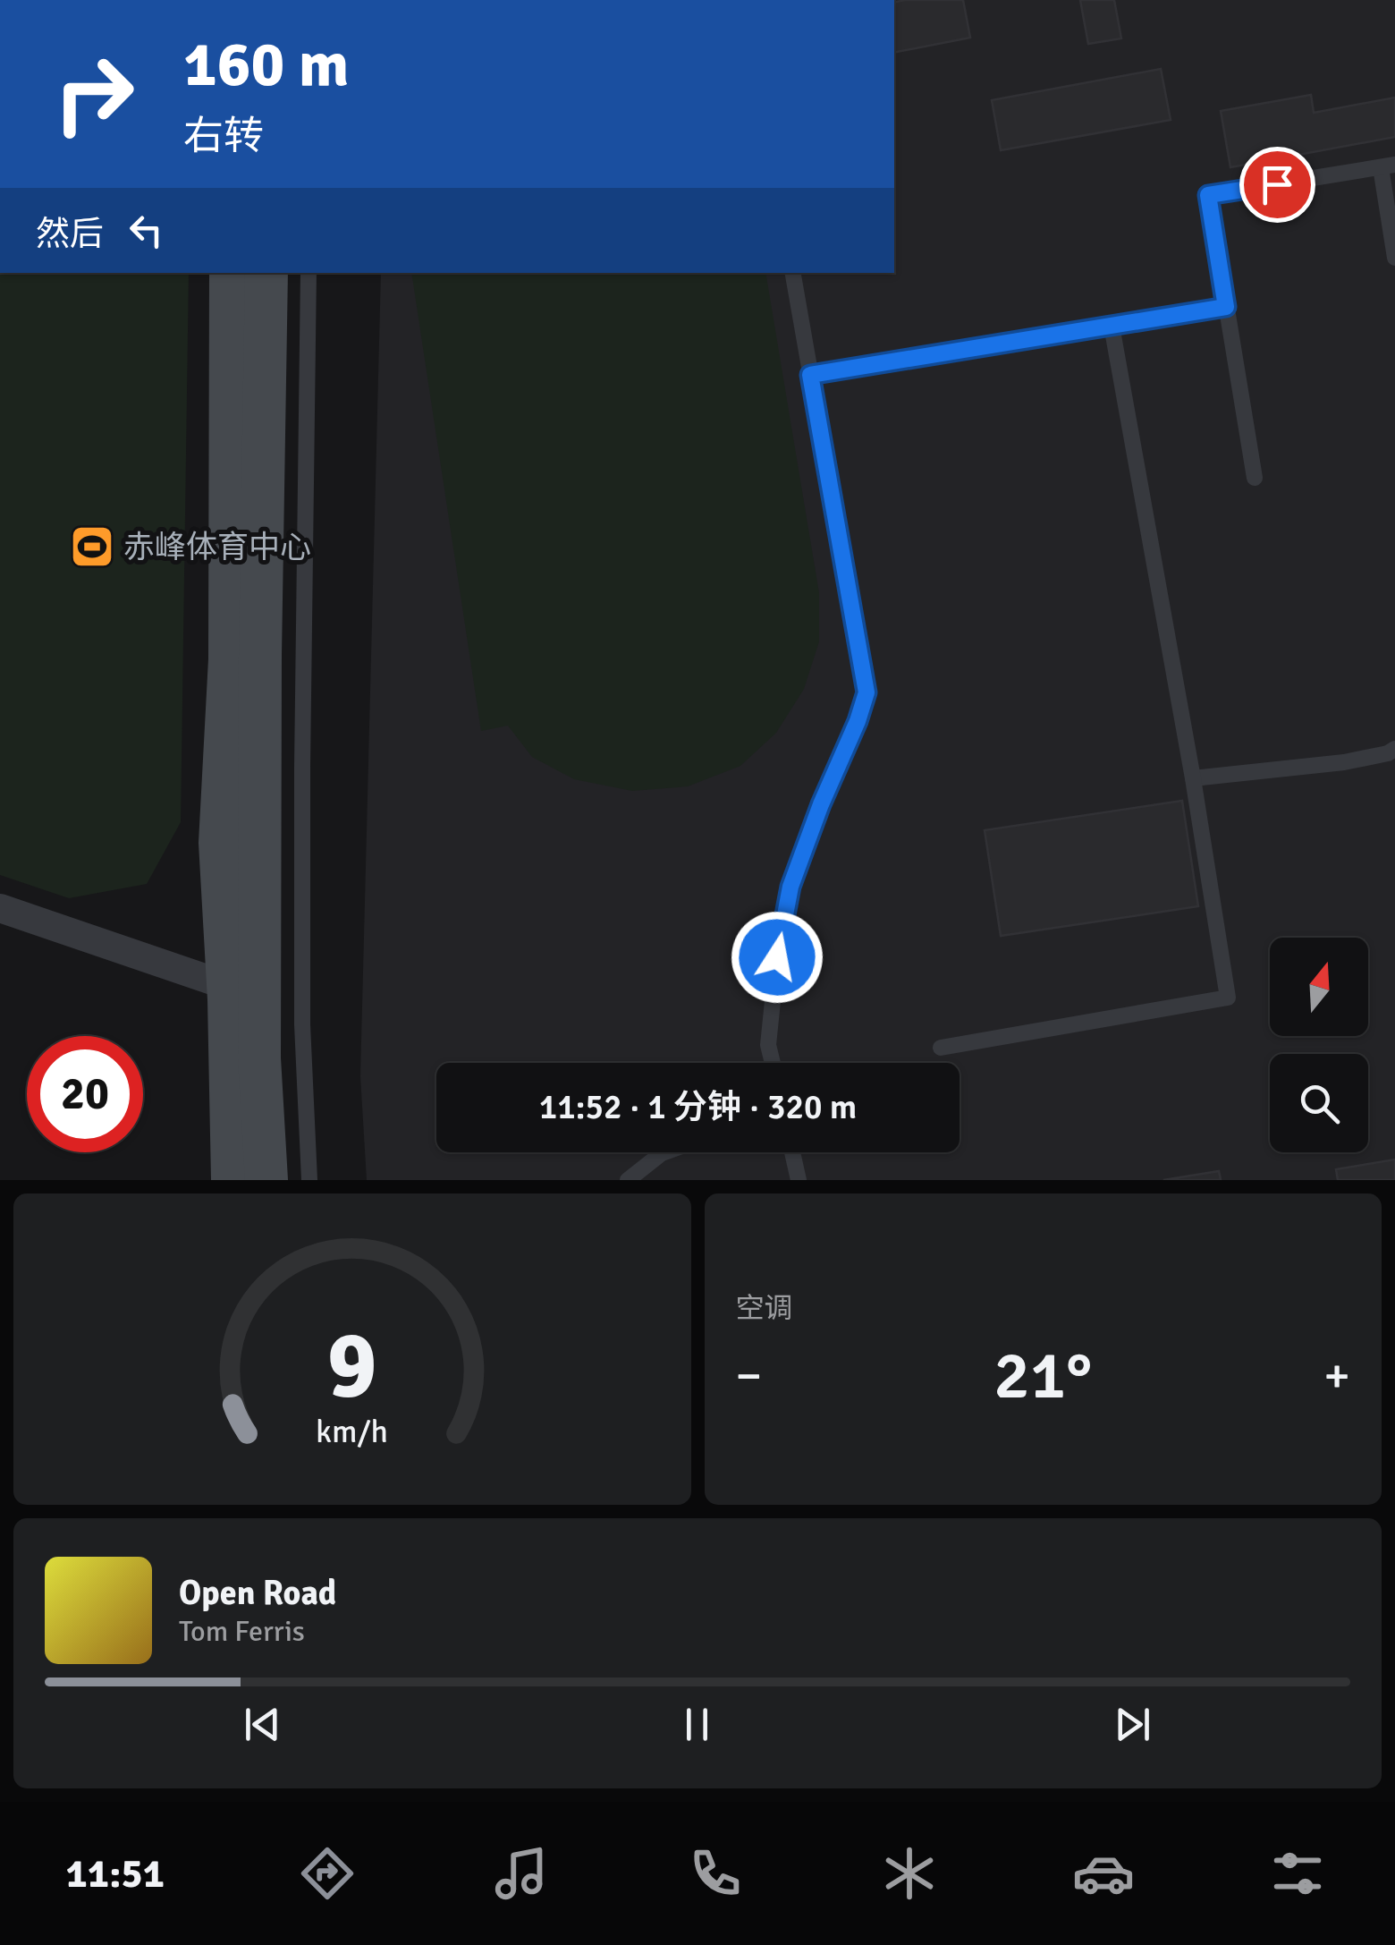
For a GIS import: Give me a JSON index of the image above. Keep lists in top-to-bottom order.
{
  "places": {
    "sports": ["赤峰体育中心"]
  },
  "north": "top",
  "page": {
    "turn": ["160 m", "右转"],
    "then": "然后",
    "limit": "20",
    "trip": "11:52 · 1 分钟 · 320 m",
    "tile": "空调",
    "heat": ["−", "21°", "+"],
    "song": ["Open Road", "Tom Ferris"],
    "tabs": "11:51",
    "gauge": ["9", "km/h"]
  }
}
